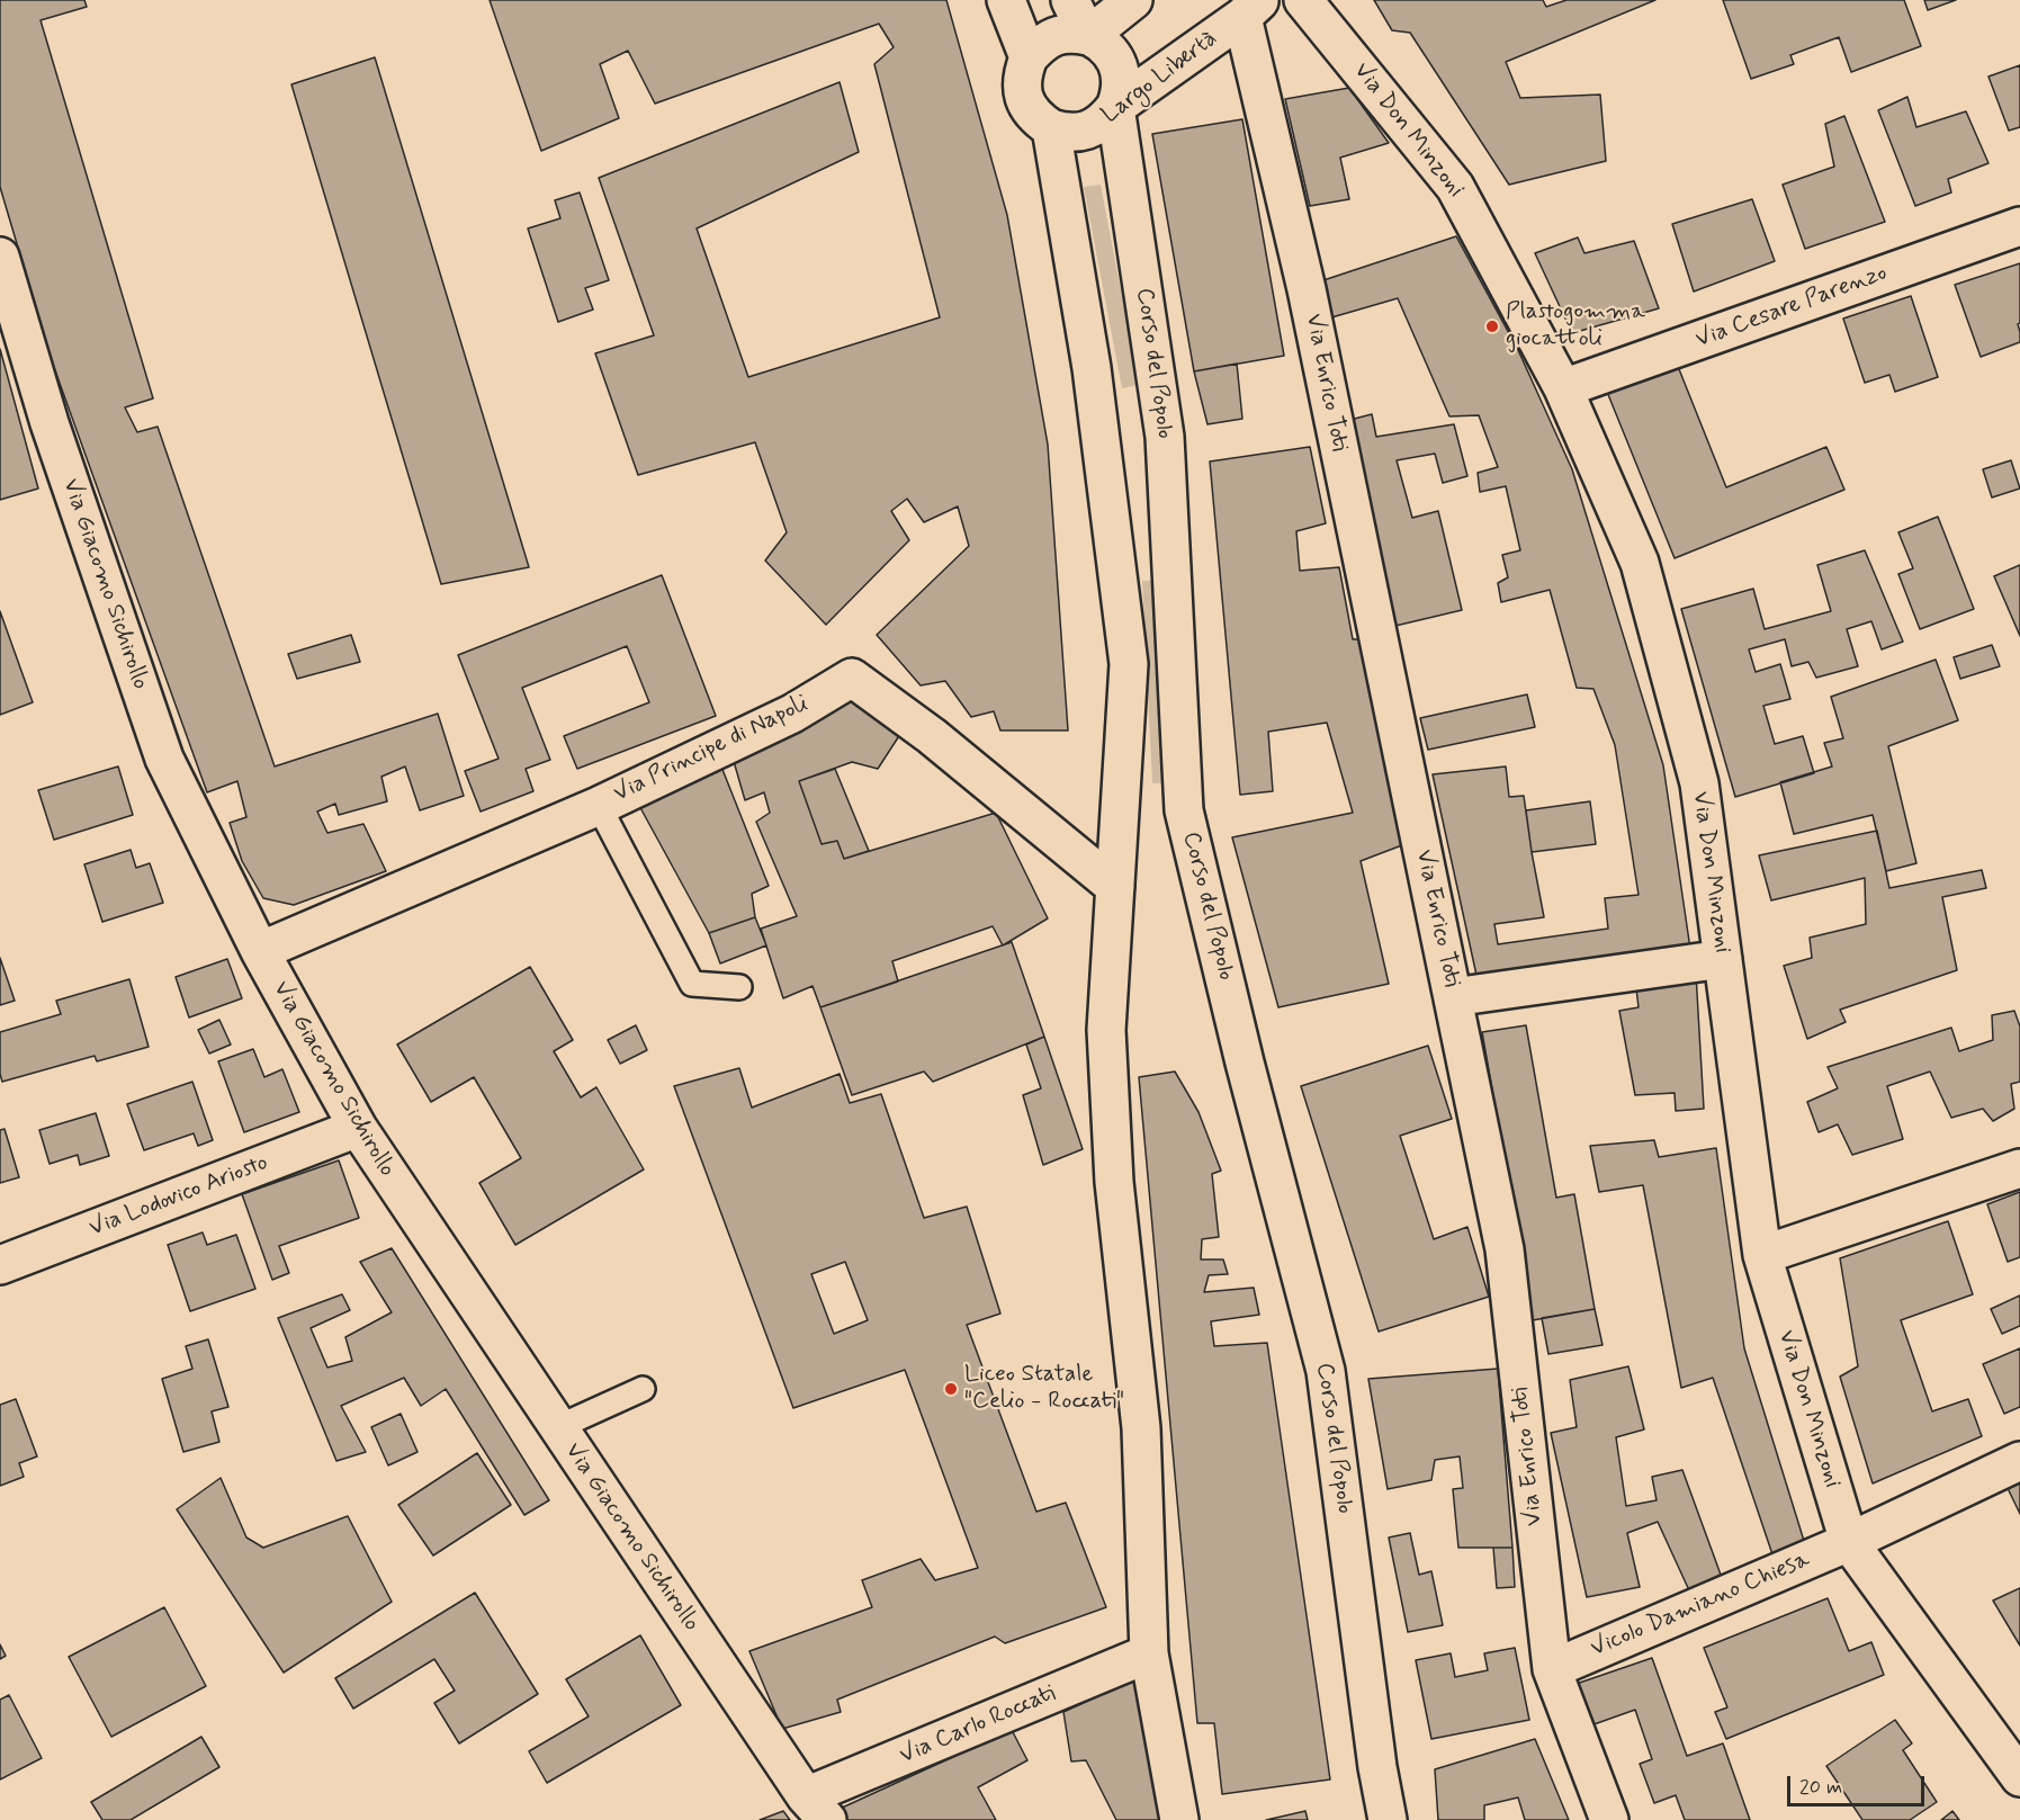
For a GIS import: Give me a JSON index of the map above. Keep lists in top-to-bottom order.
{
  "streets": {
    "street": [
      "Largo Libertà",
      "Via Don Minzoni",
      "Via Cesare Parenzo",
      "Corso del Popolo",
      "Via Enrico Toti",
      "Via Giacomo Sichirollo",
      "Via Principe di Napoli",
      "Via Lodovico Ariosto",
      "Vicolo Damiano Chiesa",
      "Via Carlo Roccati"
    ]
  },
  "crossings": [
    ["Largo Libertà", "Corso del Popolo"],
    ["Largo Libertà", "Via Enrico Toti"],
    ["Via Don Minzoni", "Via Cesare Parenzo"],
    ["Via Don Minzoni", "Vicolo Damiano Chiesa"],
    ["Via Enrico Toti", "Vicolo Damiano Chiesa"],
    ["Via Giacomo Sichirollo", "Via Principe di Napoli"],
    ["Via Giacomo Sichirollo", "Via Lodovico Ariosto"],
    ["Via Giacomo Sichirollo", "Via Carlo Roccati"]
  ],
  "places": ["Plastogomma giocattoli", "Liceo Statale \"Celio - Roccati\""],
  "scale_bar": "20 m"
}
